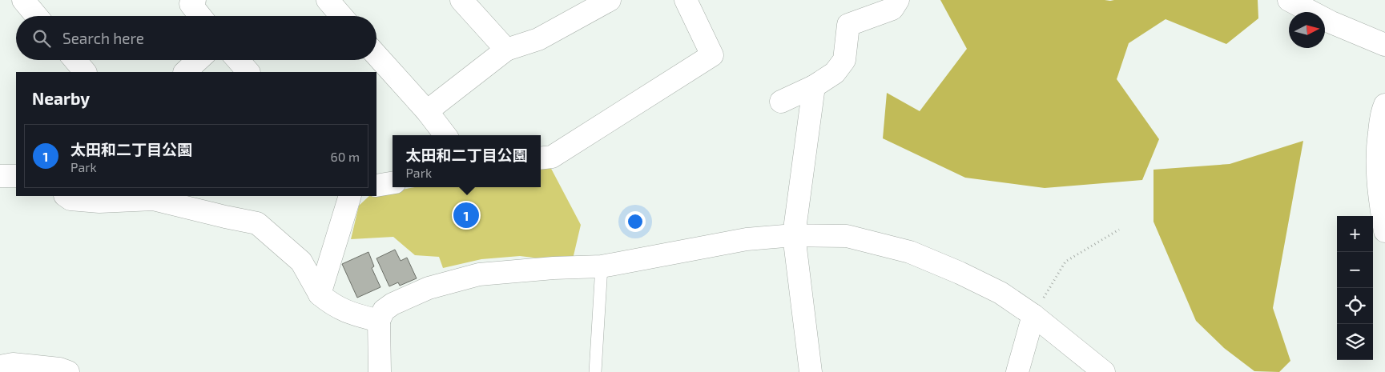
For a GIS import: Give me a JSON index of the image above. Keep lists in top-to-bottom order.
{
  "north": "right",
  "page": {
    "search": "Search here",
    "heading": "Nearby",
    "list": [
      {
        "mark": "1",
        "name": "太田和二丁目公園",
        "note": "Park",
        "value": "60 m"
      }
    ],
    "popup": ["太田和二丁目公園", "Park"],
    "pins": "1",
    "map_buttons": ["+", "−"]
  }
}
